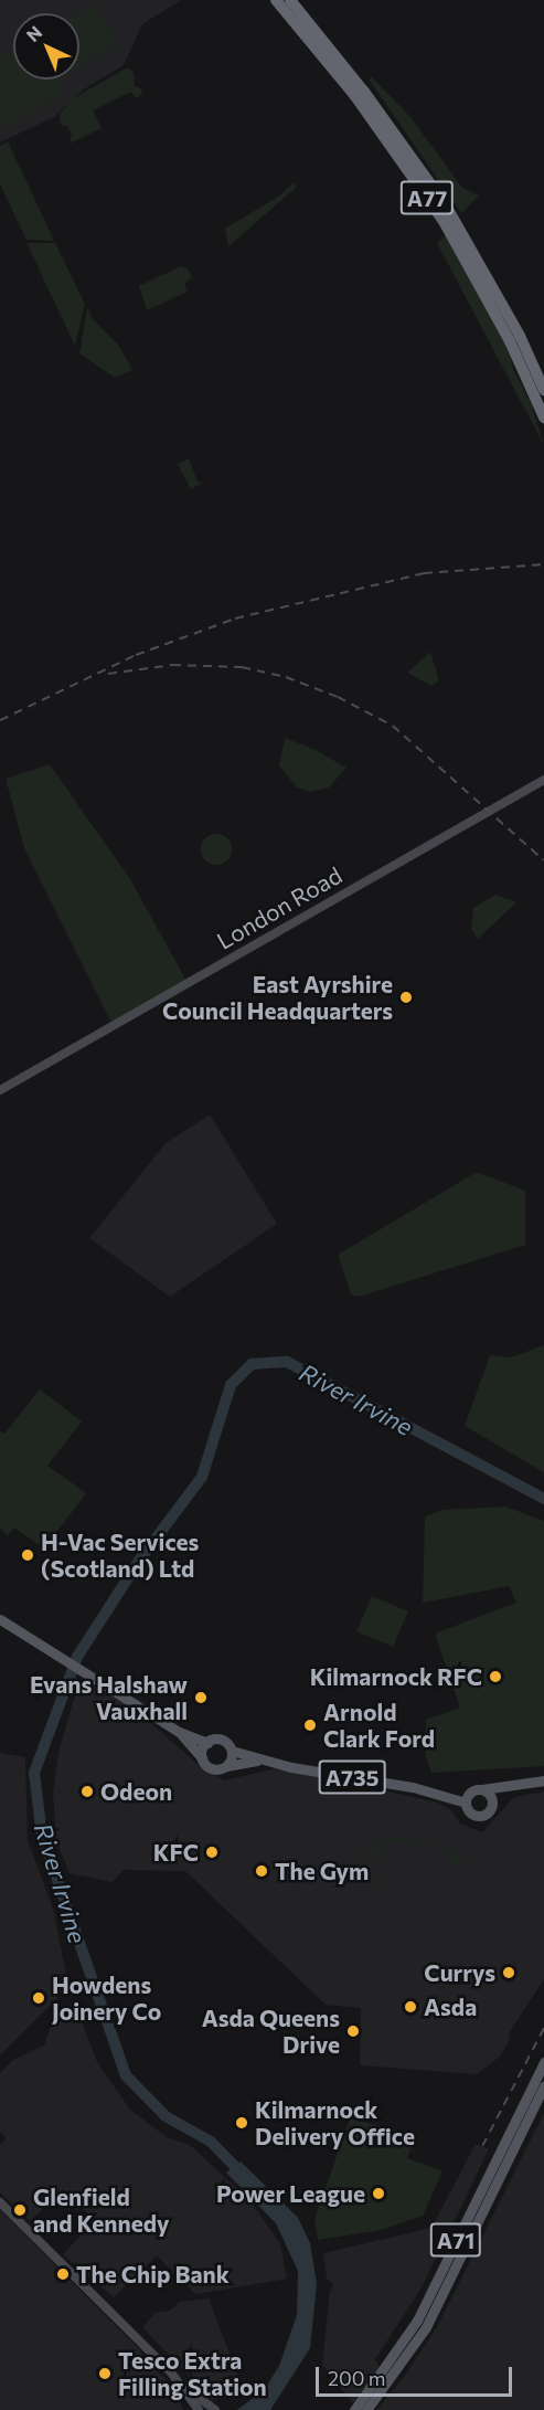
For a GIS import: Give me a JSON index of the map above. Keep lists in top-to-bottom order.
{
  "streets": {
    "highway": ["A77"],
    "main road": ["London Road", "A735", "A71"]
  },
  "water": ["River Irvine"],
  "places": [
    "East Ayrshire Council Headquarters",
    "H-Vac Services (Scotland) Ltd",
    "Kilmarnock RFC",
    "Evans Halshaw Vauxhall",
    "Arnold Clark Ford",
    "Odeon",
    "KFC",
    "The Gym",
    "Currys",
    "Howdens Joinery Co",
    "Asda",
    "Asda Queens Drive",
    "Kilmarnock Delivery Office",
    "Power League",
    "Glenfield and Kennedy",
    "The Chip Bank",
    "Tesco Extra Filling Station"
  ],
  "scale_bar": "200 m",
  "north": "top left"
}
